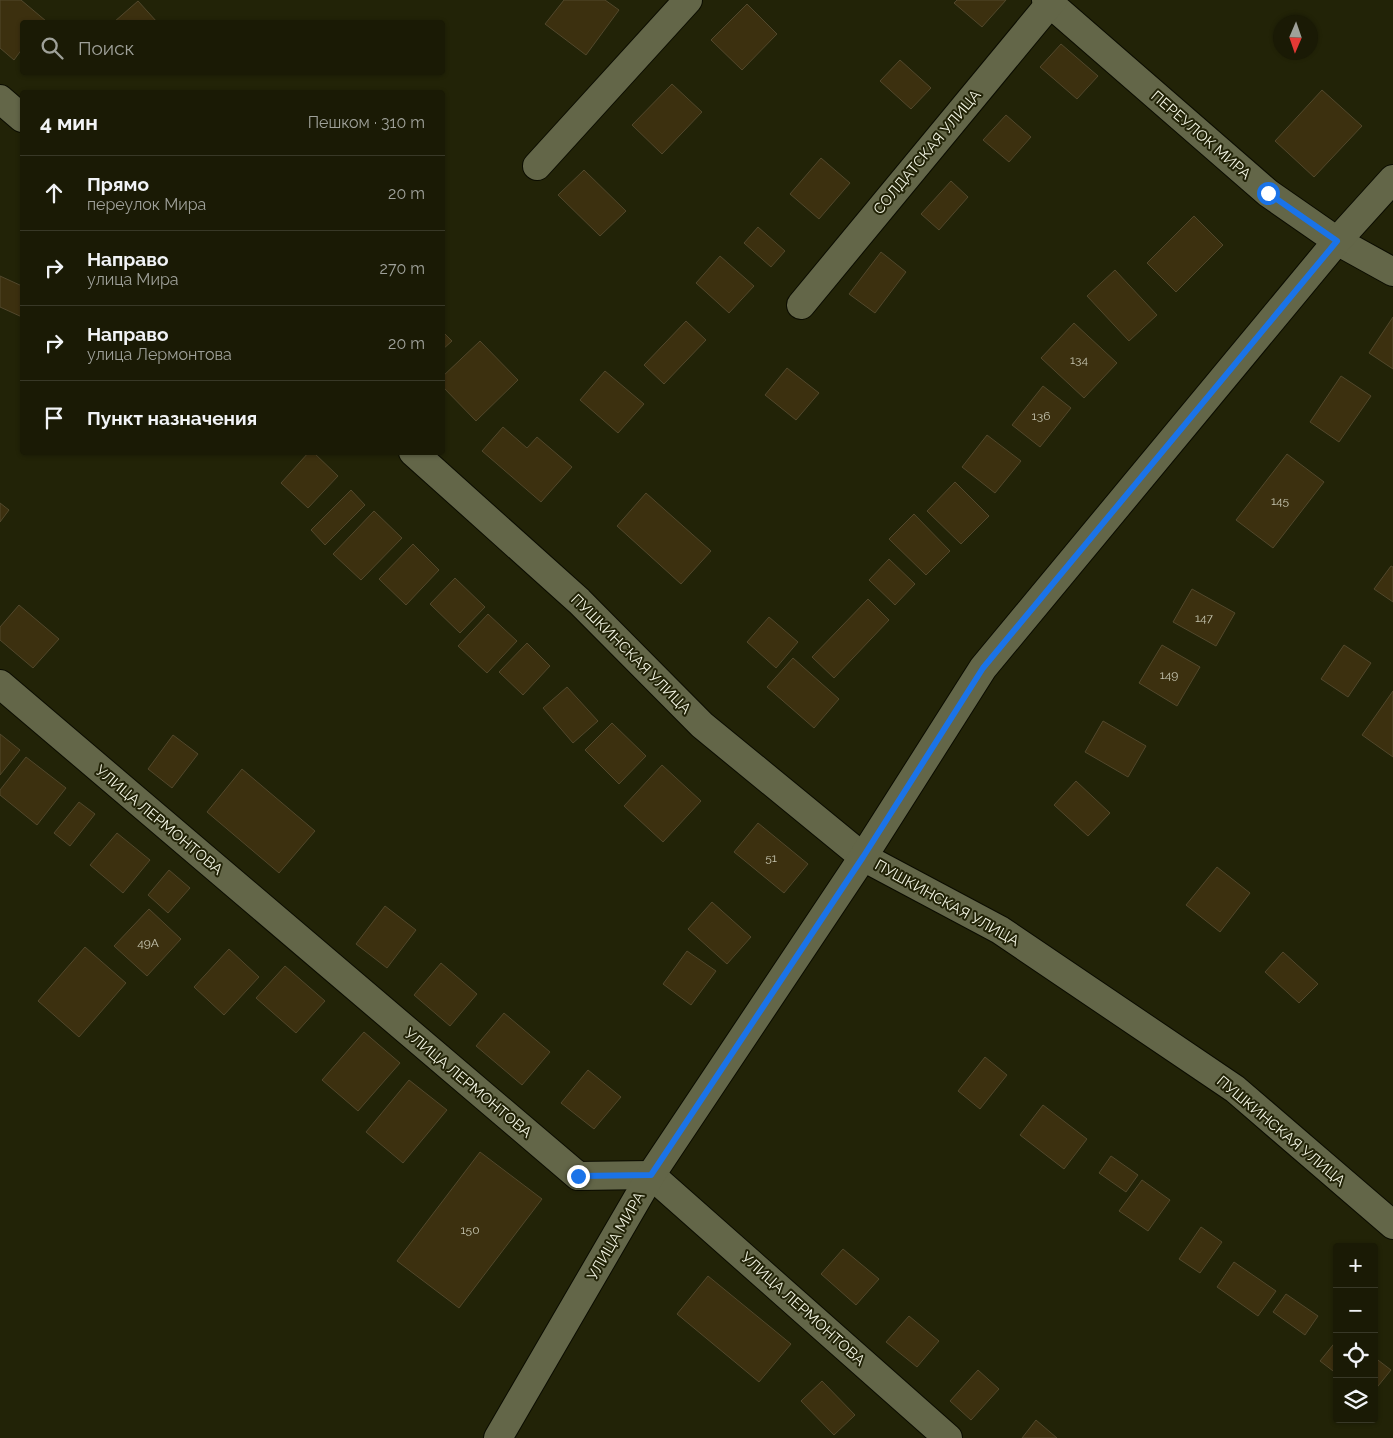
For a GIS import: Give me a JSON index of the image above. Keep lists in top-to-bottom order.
{
  "streets": {
    "street": [
      "ПЕРЕУЛОК МИРА",
      "СОЛДАТСКАЯ УЛИЦА",
      "ПУШКИНСКАЯ УЛИЦА",
      "УЛИЦА ЛЕРМОНТОВА",
      "УЛИЦА МИРА"
    ]
  },
  "crossings": [
    ["ПЕРЕУЛОК МИРА", "СОЛДАТСКАЯ УЛИЦА"],
    ["ПЕРЕУЛОК МИРА", "УЛИЦА МИРА"],
    ["ПУШКИНСКАЯ УЛИЦА", "УЛИЦА МИРА"],
    ["УЛИЦА ЛЕРМОНТОВА", "УЛИЦА МИРА"]
  ],
  "house_numbers": [
    "134",
    "136",
    "145",
    "147",
    "149",
    "51",
    "49А",
    "150"
  ],
  "north": "bottom",
  "page": {
    "search": "Поиск",
    "heading": ["4 мин", "Пешком · 310 m"],
    "list": [
      ["Прямо", "переулок Мира", "20 m"],
      ["Направо", "улица Мира", "270 m"],
      ["Направо", "улица Лермонтова", "20 m"],
      "Пункт назначения"
    ],
    "map_buttons": ["+", "−"]
  }
}
